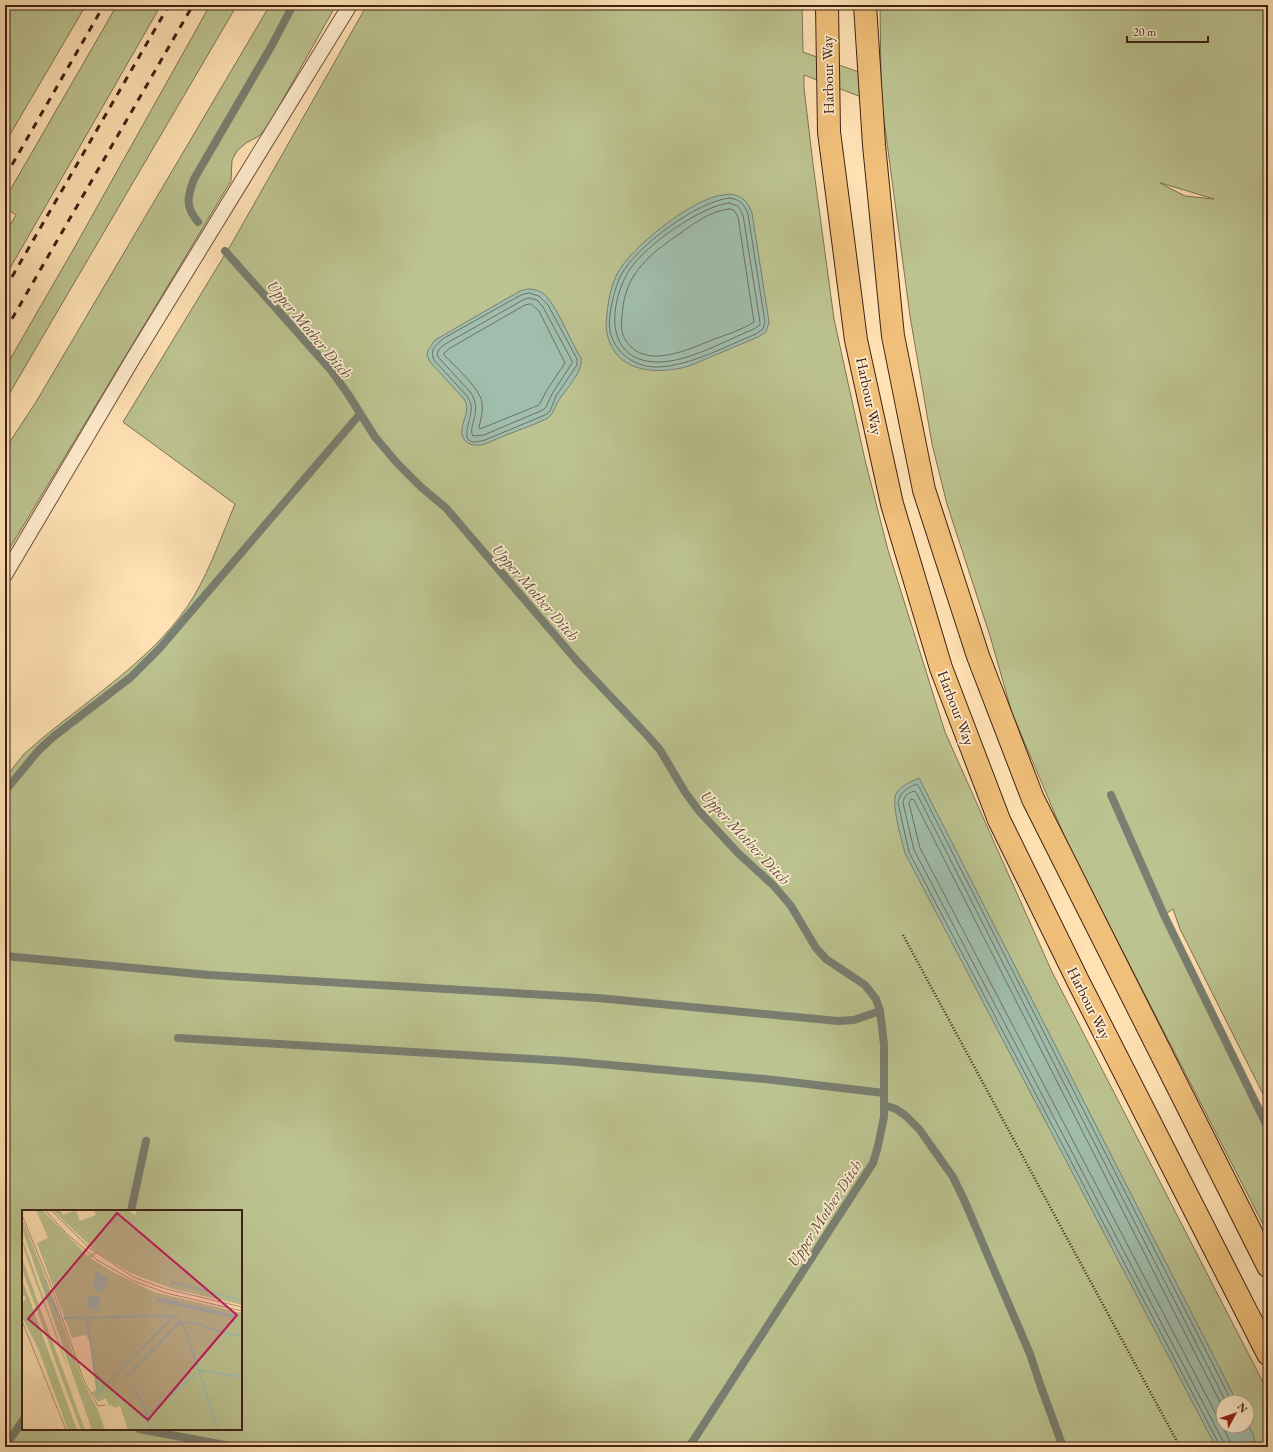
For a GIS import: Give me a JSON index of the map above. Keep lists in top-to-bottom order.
{
  "streets": {
    "main road": ["Harbour Way"]
  },
  "water": ["Upper Mother Ditch"],
  "scale_bar": "20 m",
  "north": "top right"
}
